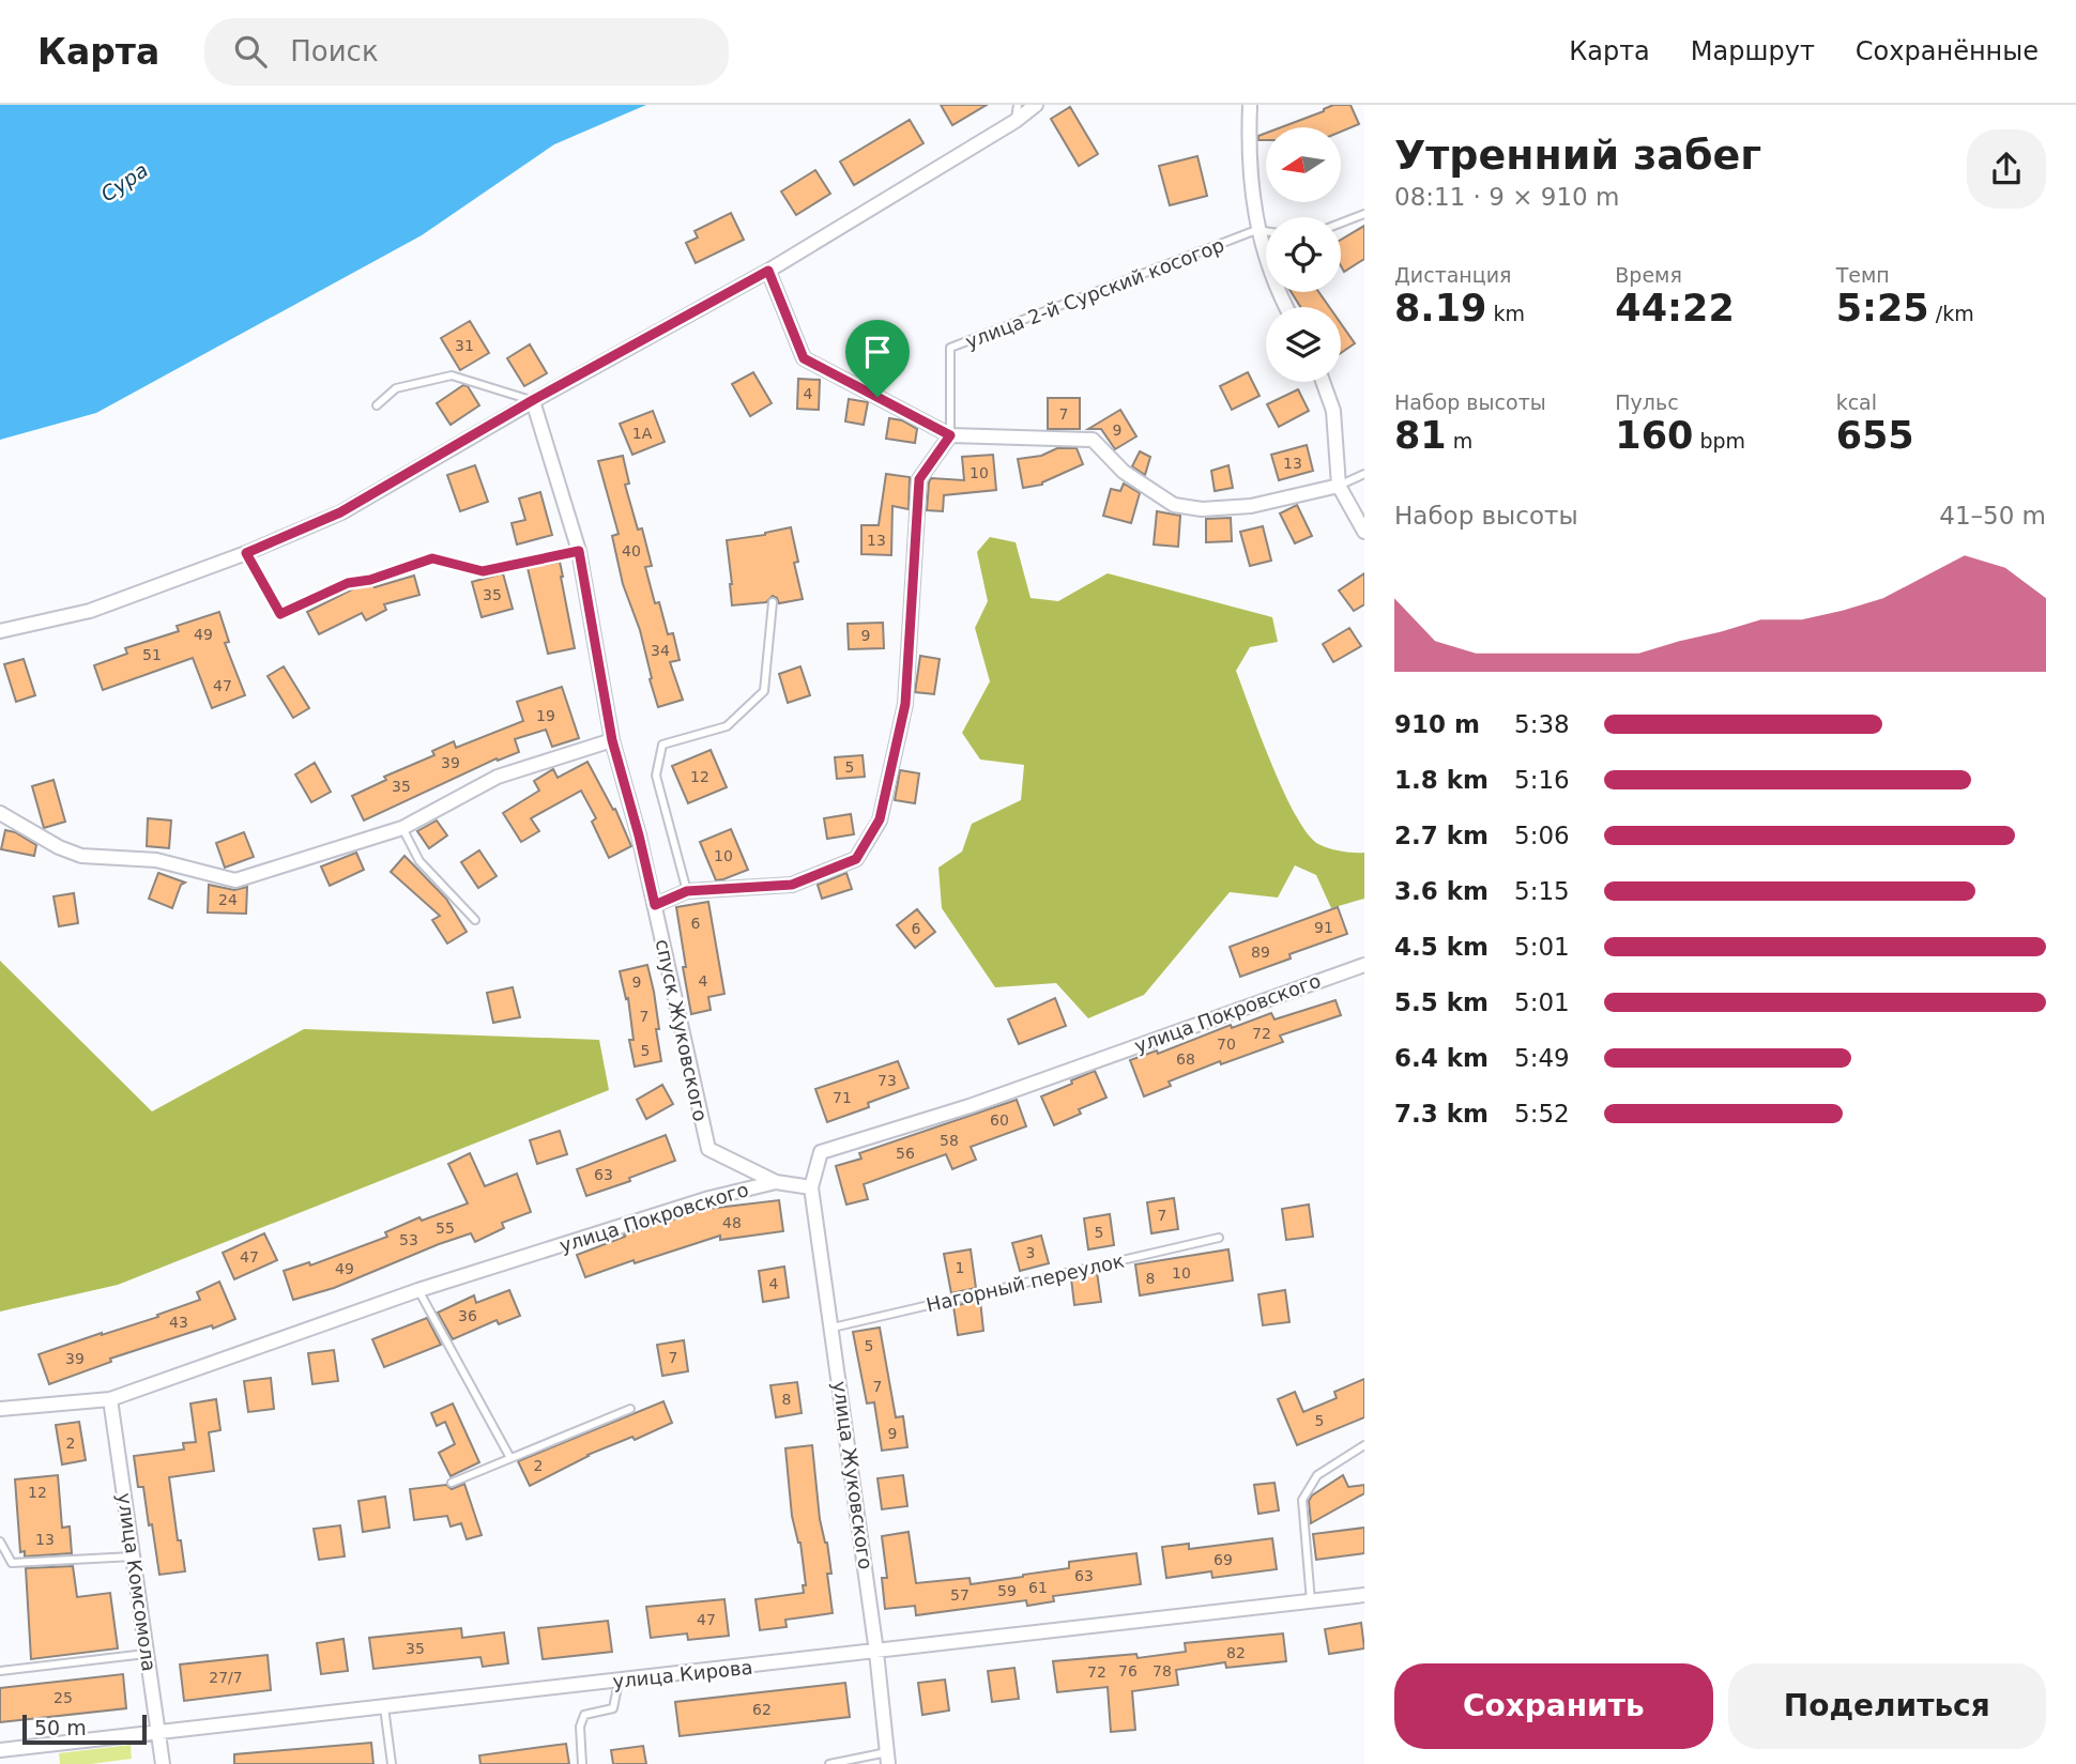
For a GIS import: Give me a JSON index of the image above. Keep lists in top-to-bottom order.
{
  "streets": {
    "street": [
      "улица Покровского",
      "спуск Жуковского",
      "улица Жуковского",
      "улица Комсомола",
      "улица Кирова"
    ],
    "lane": ["улица 2-й Сурский косогор", "Нагорный переулок"]
  },
  "crossings": [
    ["улица Покровского", "спуск Жуковского"],
    ["улица Покровского", "улица Жуковского"],
    ["улица Покровского", "улица Комсомола"],
    ["Нагорный переулок", "улица Жуковского"],
    ["улица Жуковского", "улица Кирова"],
    ["улица Комсомола", "улица Кирова"]
  ],
  "water": ["Сура"],
  "house_numbers": [
    "31",
    "4",
    "7",
    "9",
    "1А",
    "13",
    "10",
    "13",
    "40",
    "35",
    "49",
    "9",
    "34",
    "51",
    "47",
    "19",
    "39",
    "5",
    "12",
    "35",
    "10",
    "24",
    "6",
    "91",
    "6",
    "89",
    "4",
    "9",
    "7",
    "72",
    "70",
    "5",
    "68",
    "73",
    "71",
    "60",
    "58",
    "56",
    "63",
    "7",
    "48",
    "55",
    "5",
    "53",
    "3",
    "47",
    "1",
    "49",
    "10",
    "8",
    "4",
    "36",
    "43",
    "5",
    "7",
    "39",
    "7",
    "8",
    "5",
    "9",
    "2",
    "2",
    "12",
    "13",
    "69",
    "63",
    "61",
    "59",
    "57",
    "47",
    "35",
    "82",
    "76",
    "78",
    "72",
    "27/7",
    "25",
    "62"
  ],
  "scale_bar": "50 m",
  "north": "left",
  "page": {
    "header": "Карта",
    "search": "Поиск",
    "nav": ["Карта", "Маршрут", "Сохранённые"],
    "heading": ["Утренний забег", "08:11 · 9 × 910 m"],
    "stats": [
      ["Дистанция", "8.19 km"],
      ["Время", "44:22"],
      ["Темп", "5:25 /km"],
      ["Набор высоты", "81 m"],
      ["Пульс", "160 bpm"],
      ["kcal", "655"]
    ],
    "chart": ["Набор высоты", "41–50 m"],
    "list": [
      {
        "name": "910 m",
        "note": "5:38"
      },
      {
        "name": "1.8 km",
        "note": "5:16"
      },
      {
        "name": "2.7 km",
        "note": "5:06"
      },
      {
        "name": "3.6 km",
        "note": "5:15"
      },
      {
        "name": "4.5 km",
        "note": "5:01"
      },
      {
        "name": "5.5 km",
        "note": "5:01"
      },
      {
        "name": "6.4 km",
        "note": "5:49"
      },
      {
        "name": "7.3 km",
        "note": "5:52"
      }
    ],
    "buttons": ["Сохранить", "Поделиться"],
    "scale": "50 m"
  }
}
